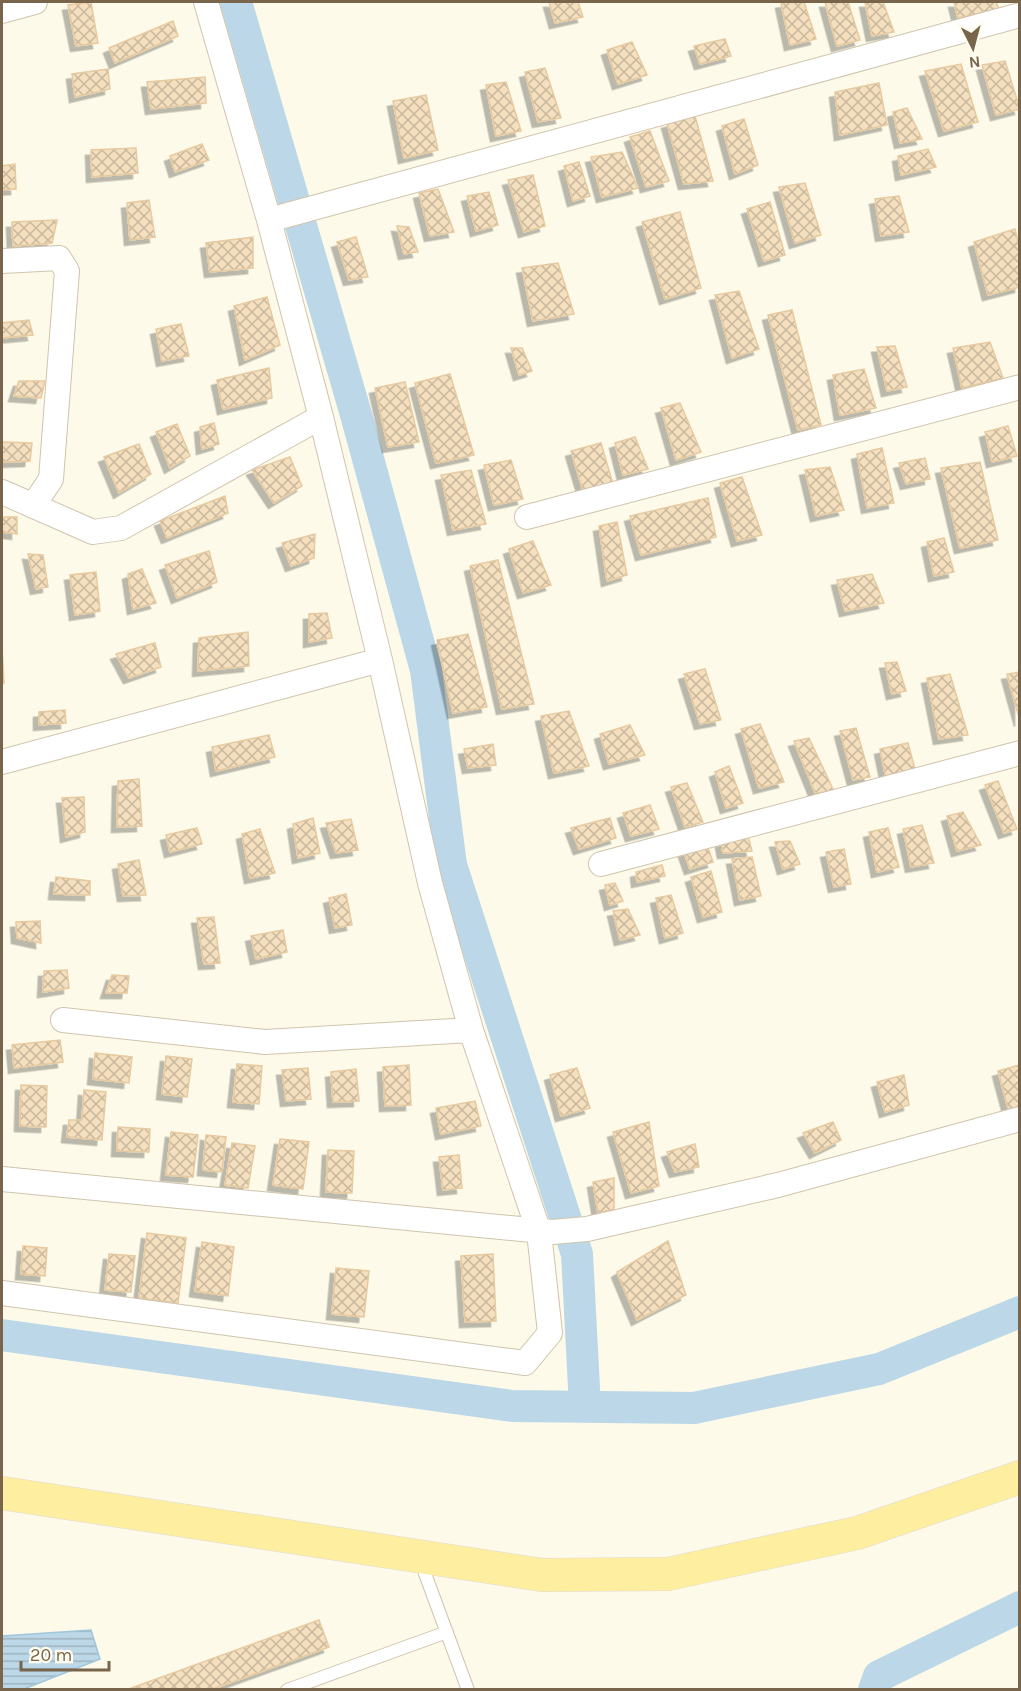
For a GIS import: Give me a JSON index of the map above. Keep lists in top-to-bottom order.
{
  "scale_bar": "20 m",
  "north": "bottom"
}
